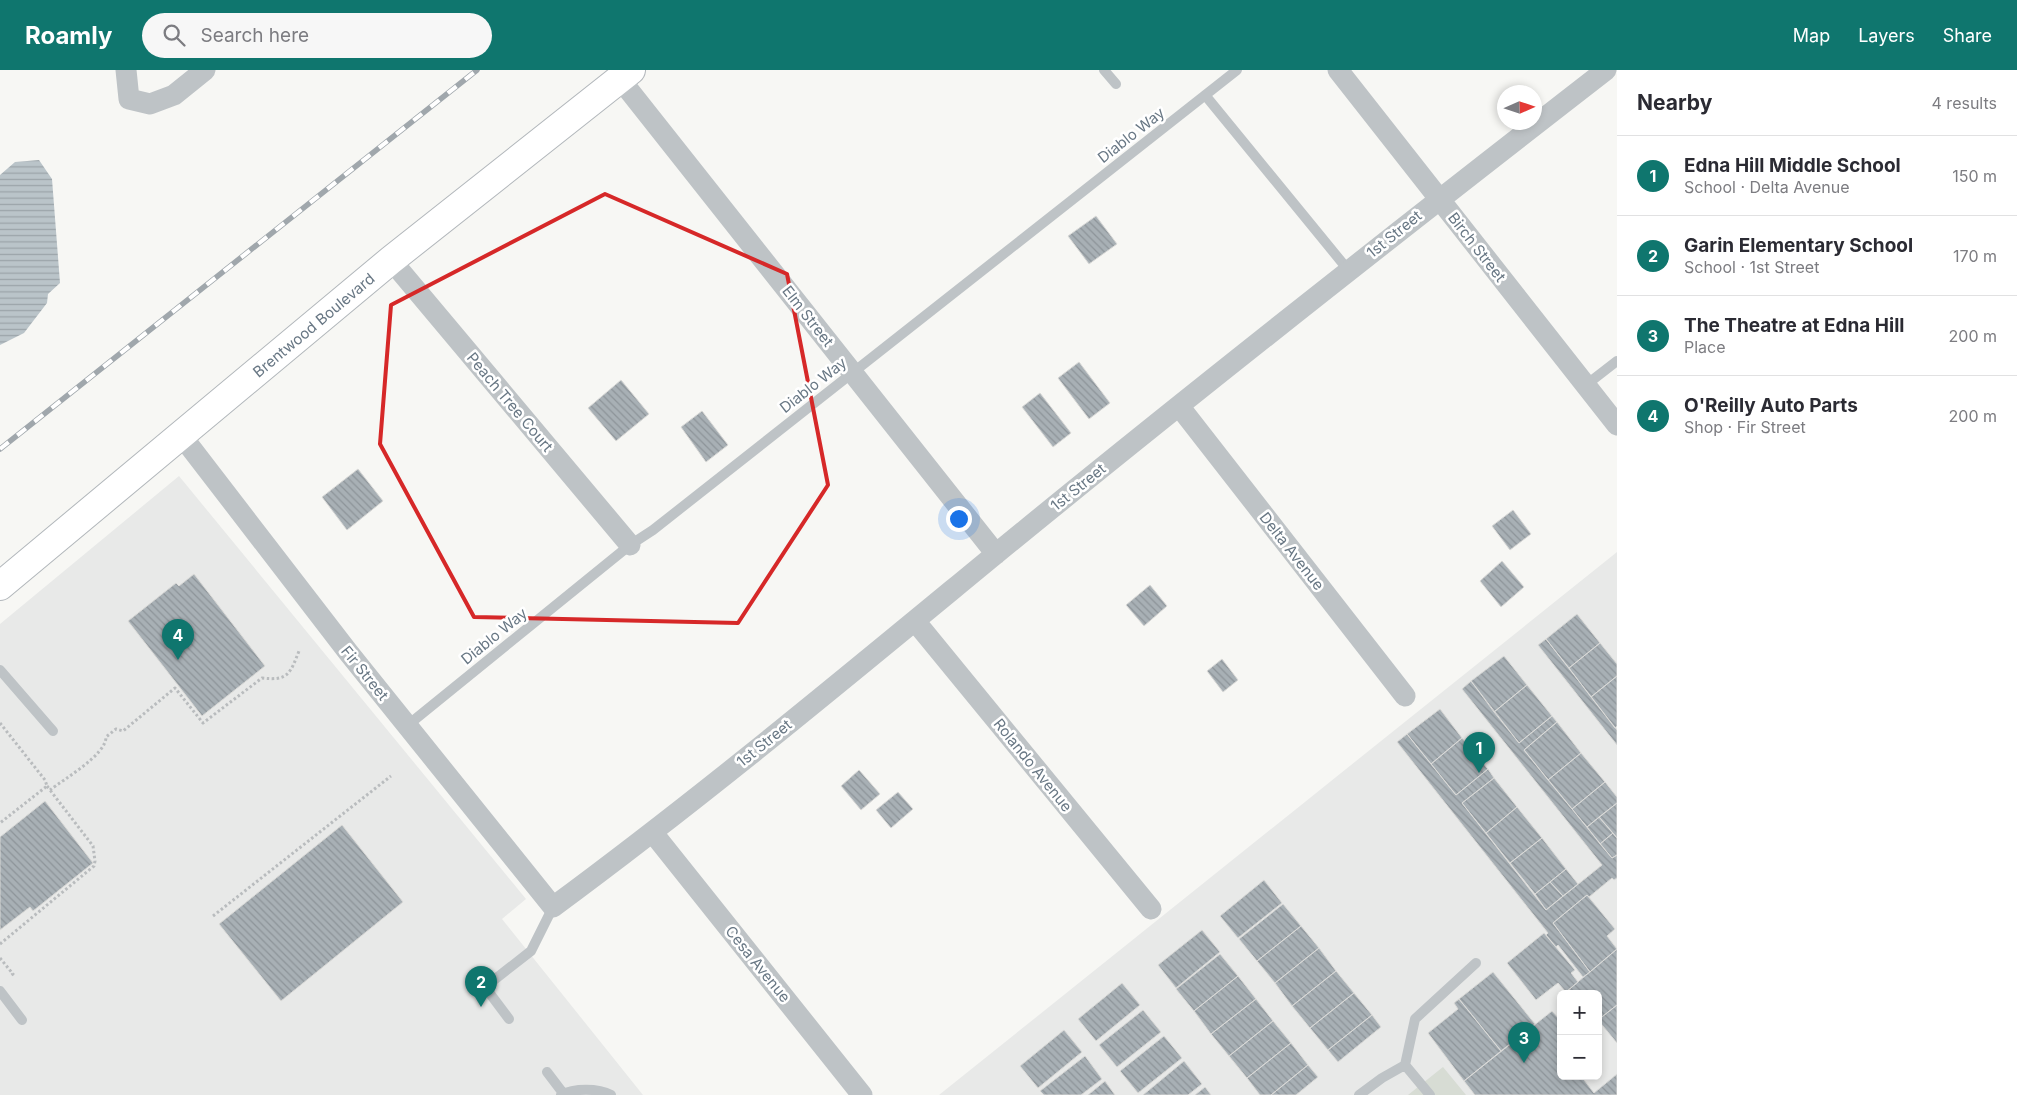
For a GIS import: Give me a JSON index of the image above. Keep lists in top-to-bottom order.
{
  "streets": {
    "main road": ["Brentwood Boulevard"],
    "street": [
      "1st Street",
      "Birch Street",
      "Elm Street",
      "Peach Tree Court",
      "Delta Avenue",
      "Fir Street",
      "Rolando Avenue",
      "Cesa Avenue"
    ],
    "lane": ["Diablo Way"]
  },
  "crossings": [
    ["Diablo Way", "Elm Street"],
    ["Diablo Way", "Peach Tree Court"],
    ["Diablo Way", "Fir Street"],
    ["1st Street", "Birch Street"],
    ["1st Street", "Elm Street"],
    ["1st Street", "Delta Avenue"],
    ["1st Street", "Fir Street"],
    ["1st Street", "Rolando Avenue"],
    ["1st Street", "Cesa Avenue"],
    ["Elm Street", "Brentwood Boulevard"],
    ["Brentwood Boulevard", "Peach Tree Court"],
    ["Brentwood Boulevard", "Fir Street"]
  ],
  "north": "right",
  "page": {
    "header": "Roamly",
    "search": "Search here",
    "nav": ["Map", "Layers", "Share"],
    "heading": ["Nearby", "4 results"],
    "list": [
      {
        "mark": "1",
        "name": "Edna Hill Middle School",
        "note": "School · Delta Avenue",
        "value": "150 m"
      },
      {
        "mark": "2",
        "name": "Garin Elementary School",
        "note": "School · 1st Street",
        "value": "170 m"
      },
      {
        "mark": "3",
        "name": "The Theatre at Edna Hill",
        "note": "Place",
        "value": "200 m"
      },
      {
        "mark": "4",
        "name": "O'Reilly Auto Parts",
        "note": "Shop · Fir Street",
        "value": "200 m"
      }
    ],
    "pins": [
      "4",
      "1",
      "2",
      "3"
    ],
    "map_buttons": ["+", "−"]
  }
}
